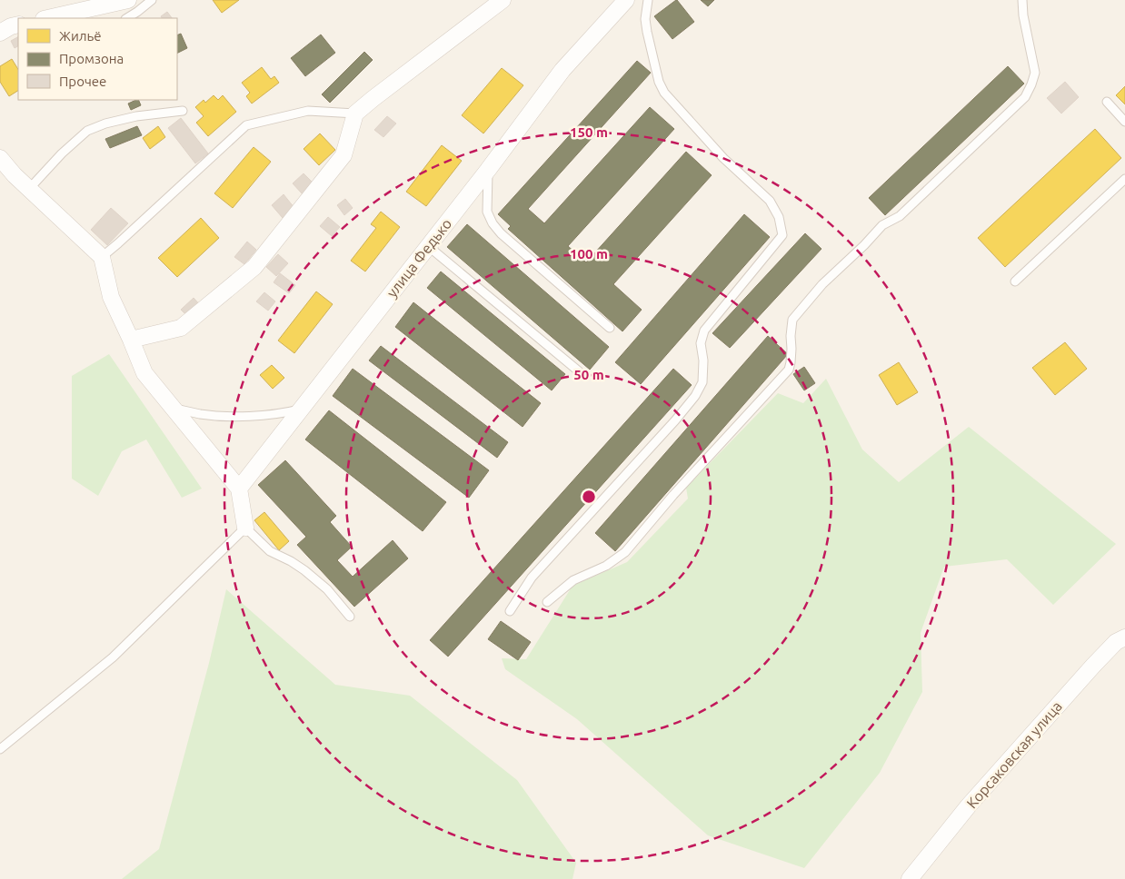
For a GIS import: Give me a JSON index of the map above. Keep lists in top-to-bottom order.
{
  "streets": {
    "street": ["улица Федько", "Корсаковская улица"]
  },
  "legend": ["Жильё", "Промзона", "Прочее"],
  "rings": ["150 m", "100 m", "50 m"]
}
